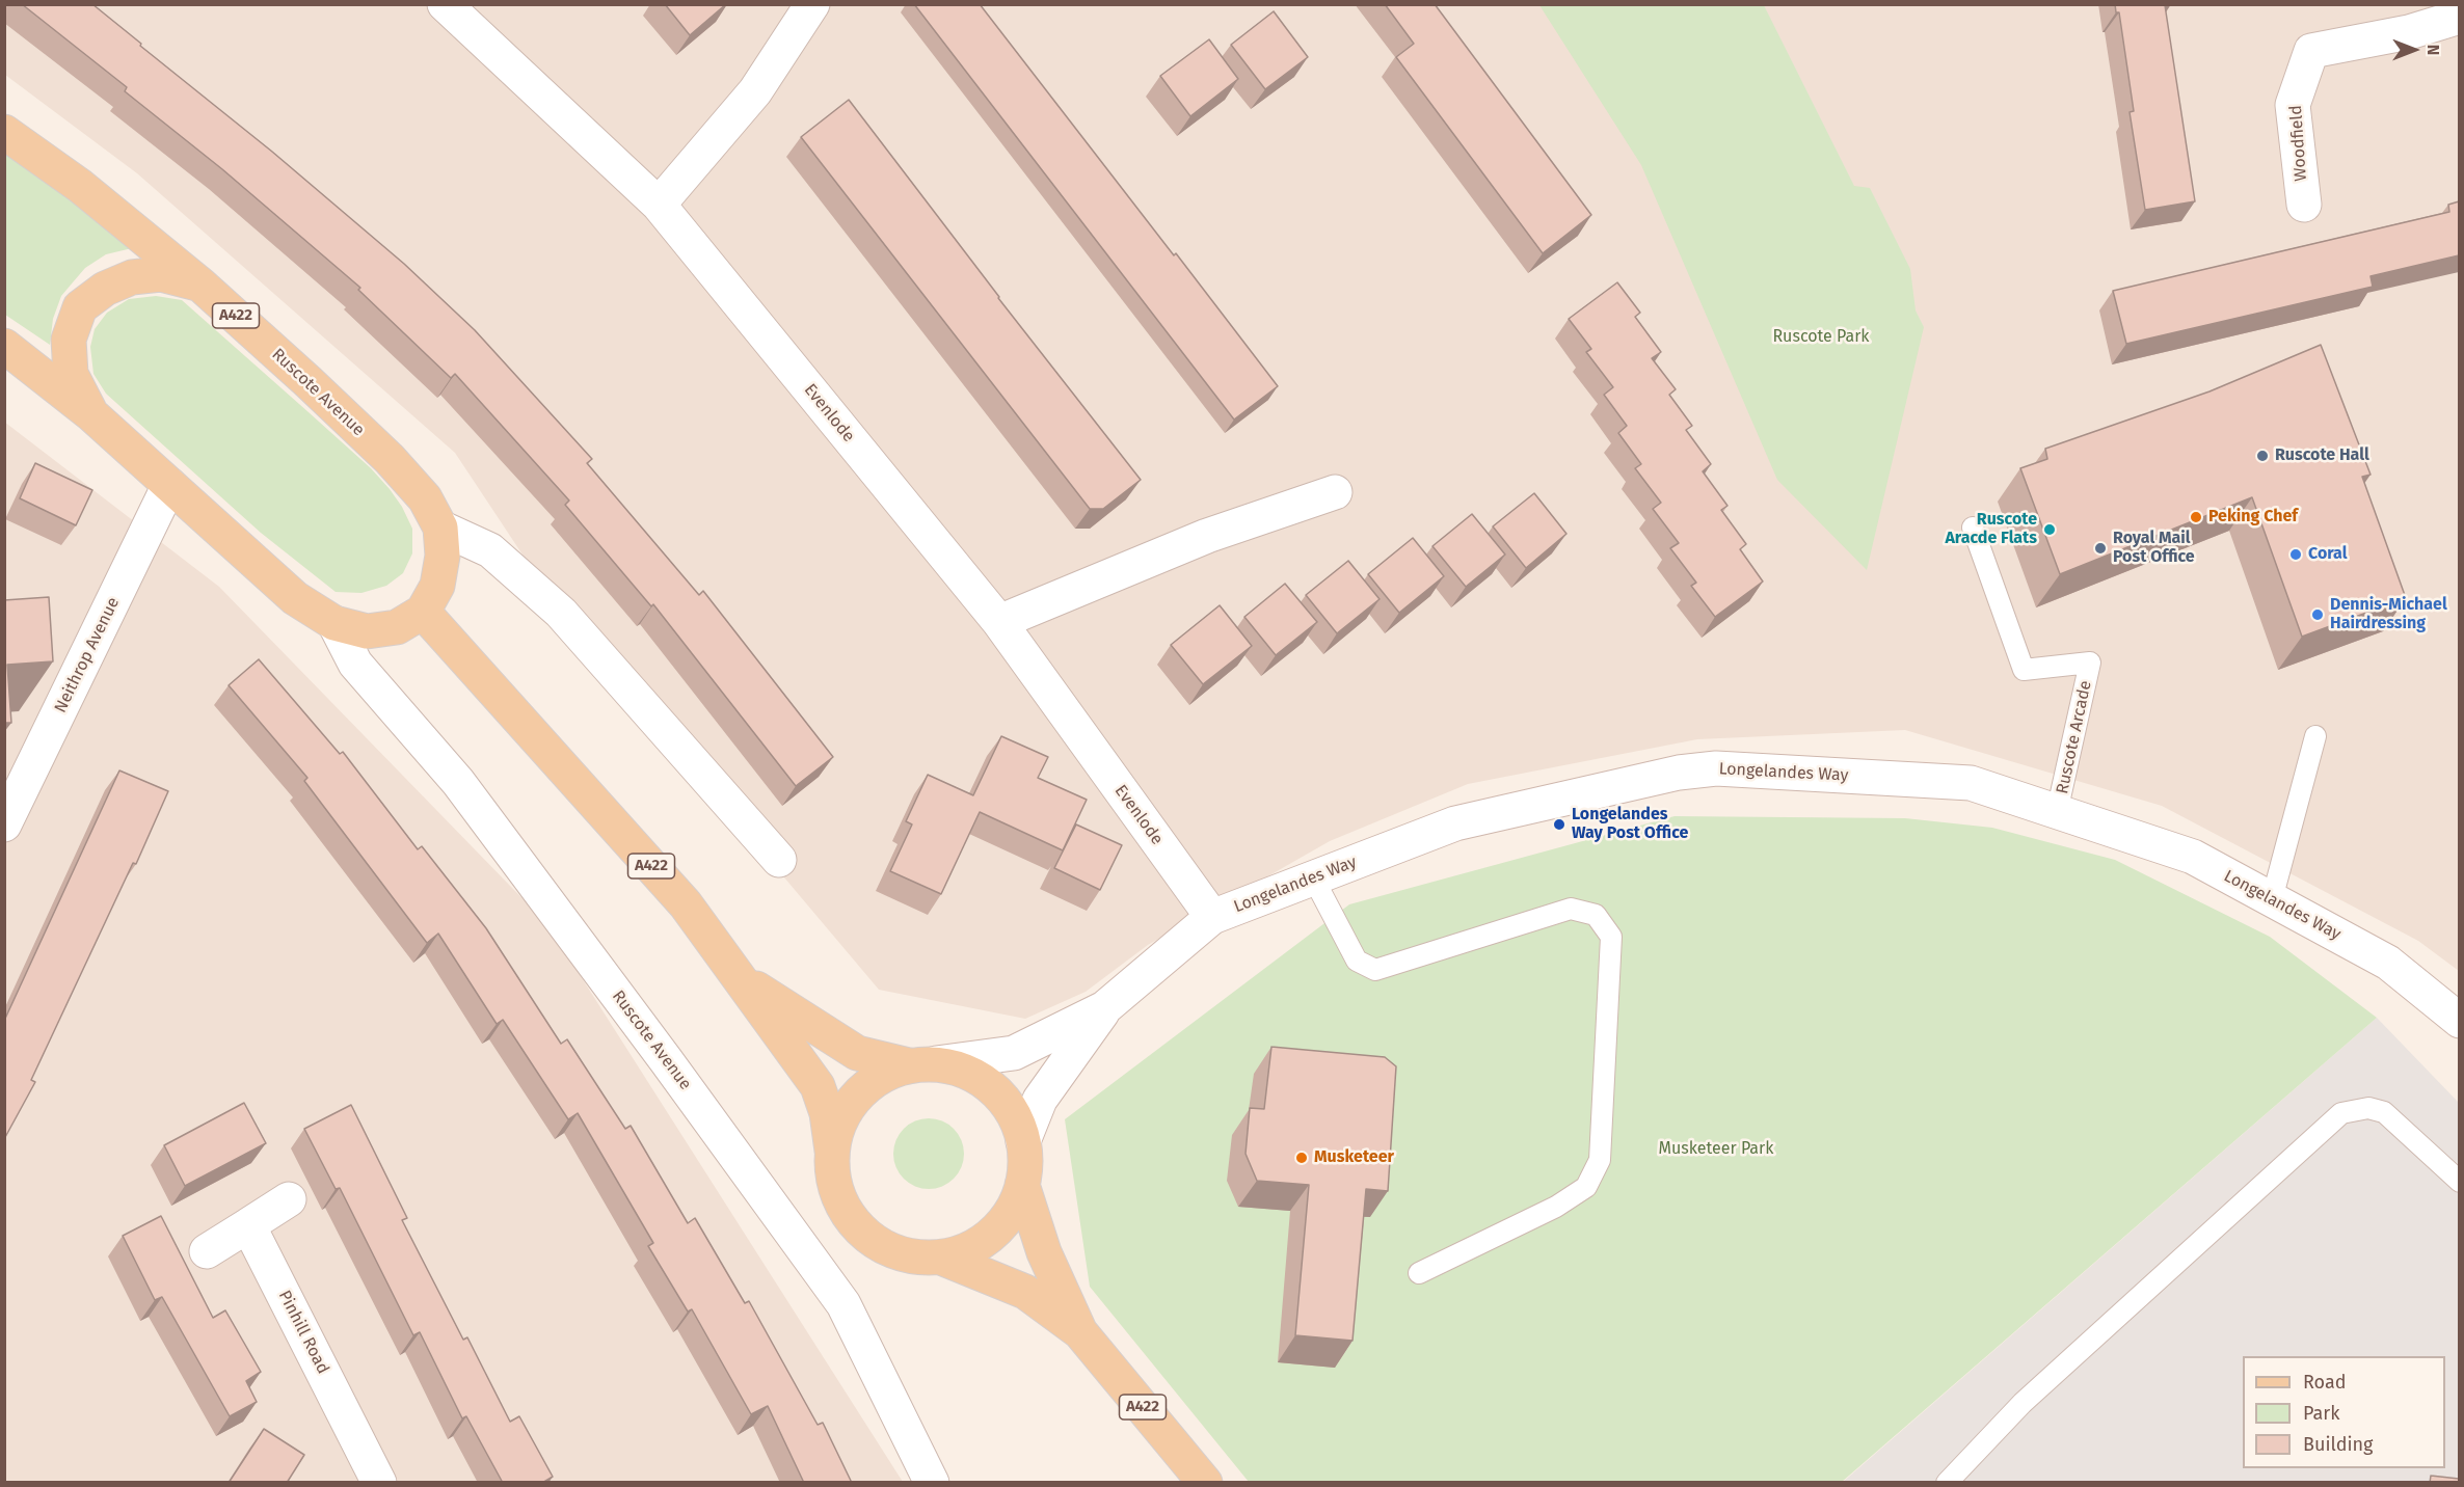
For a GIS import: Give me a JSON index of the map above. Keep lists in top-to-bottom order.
{
  "streets": {
    "main road": ["A422", "Ruscote Avenue"],
    "street": [
      "Woodfield",
      "Evenlode",
      "Neithrop Avenue",
      "Longelandes Way",
      "Pinhill Road"
    ],
    "lane": ["Ruscote Arcade"]
  },
  "crossings": [
    ["A422", "Ruscote Avenue"],
    ["A422", "Neithrop Avenue"],
    ["A422", "Longelandes Way"],
    ["Evenlode", "Longelandes Way"],
    ["Ruscote Arcade", "Longelandes Way"]
  ],
  "parks": ["Ruscote Park", "Musketeer Park"],
  "places": [
    "Ruscote Hall",
    "Peking Chef",
    "Ruscote Aracde Flats",
    "Royal Mail Post Office",
    "Coral",
    "Dennis-Michael Hairdressing",
    "Longelandes Way Post Office",
    "Musketeer"
  ],
  "legend": ["Road", "Park", "Building"],
  "north": "right"
}
